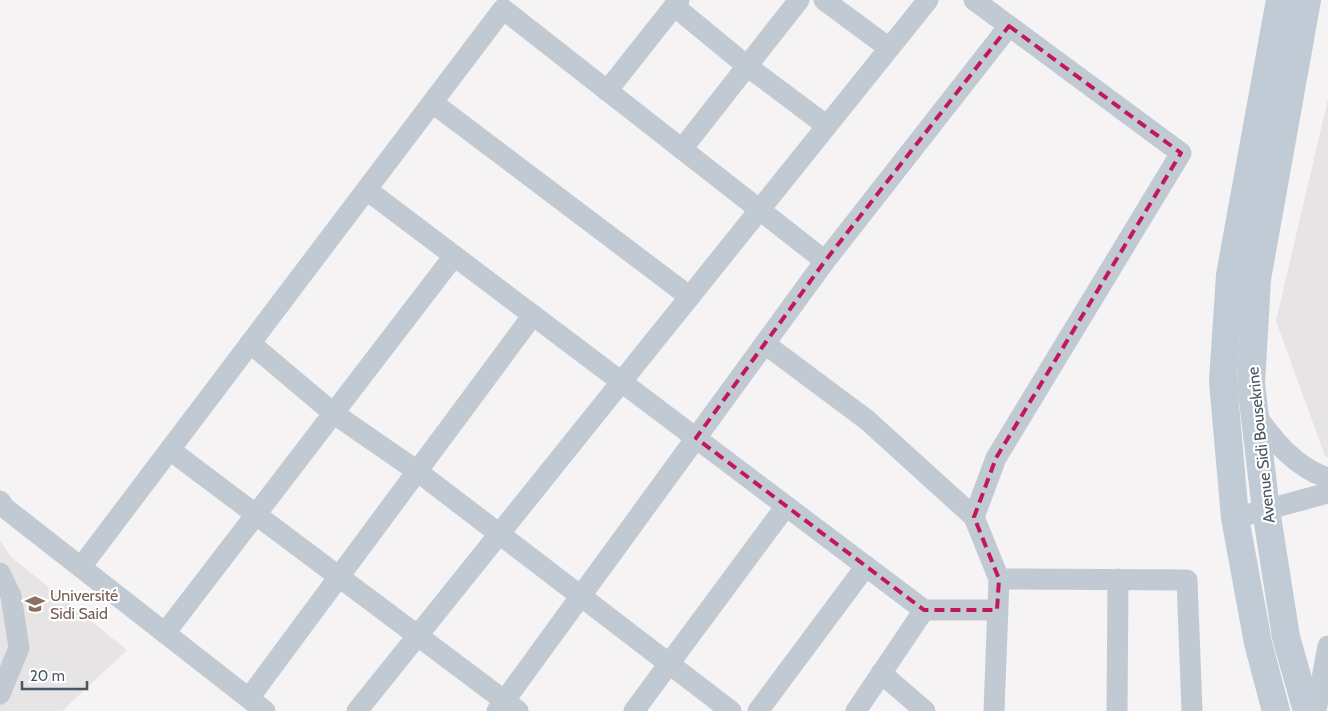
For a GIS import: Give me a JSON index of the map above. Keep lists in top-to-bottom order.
{
  "streets": {
    "main road": ["Avenue Sidi Bousekrine"]
  },
  "places": {
    "school or university": ["Université Sidi Said"]
  },
  "scale_bar": "20 m"
}
